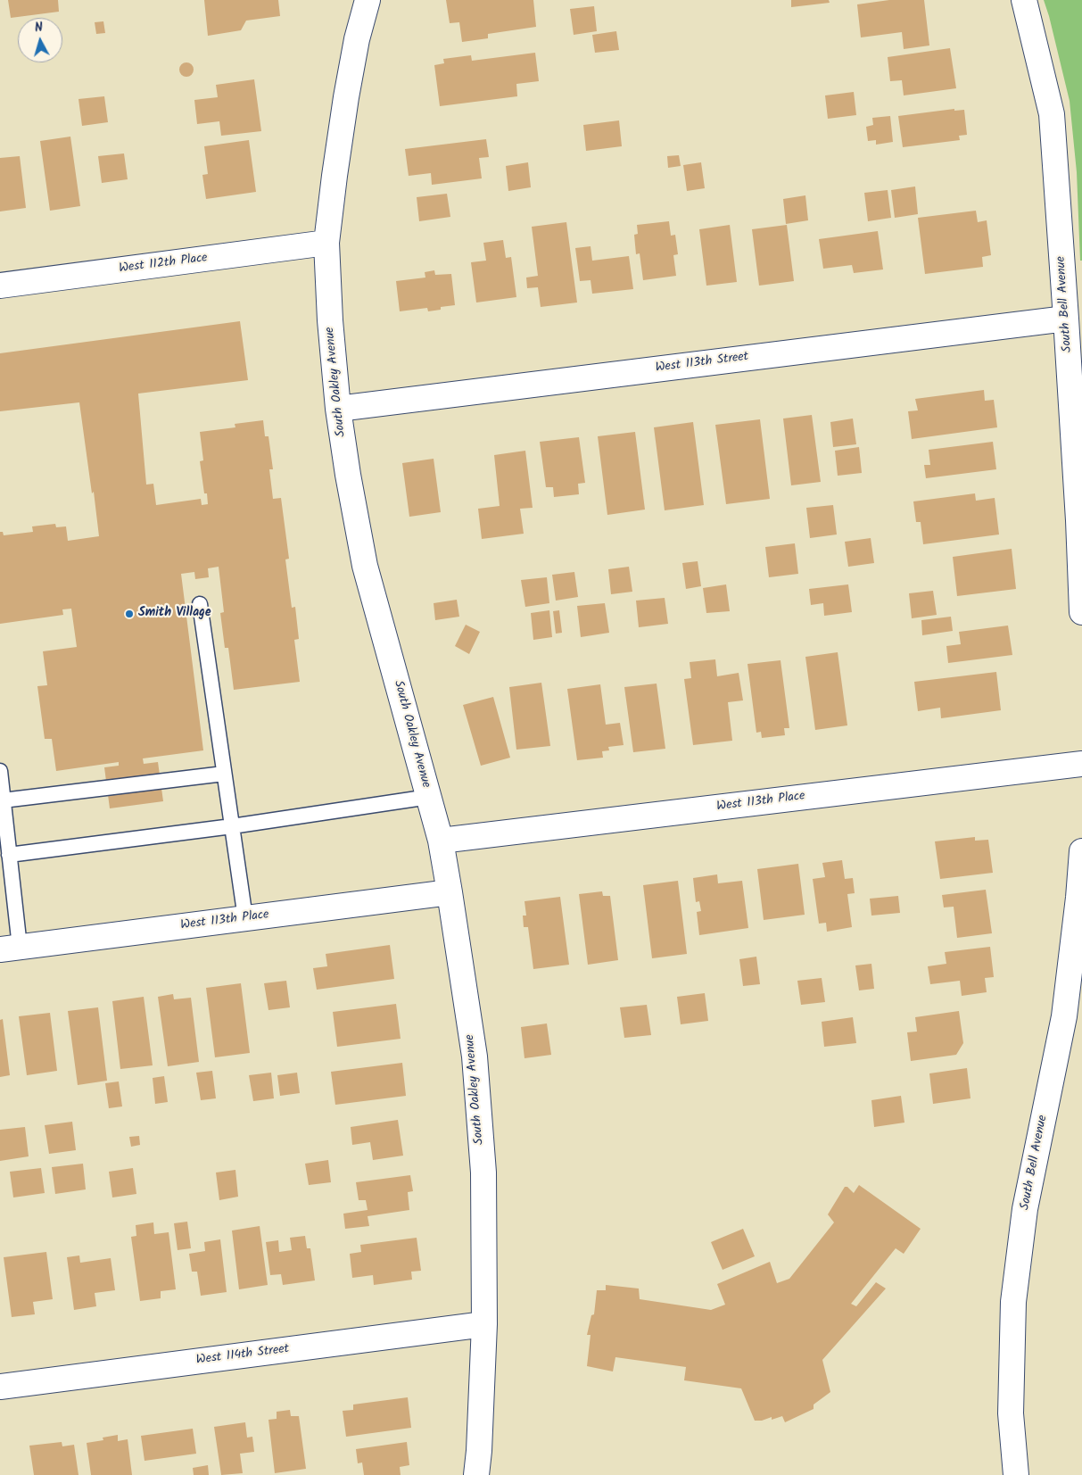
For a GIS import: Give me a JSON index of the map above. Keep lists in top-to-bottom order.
{
  "streets": {
    "street": [
      "West 112th Place",
      "South Bell Avenue",
      "West 113th Street",
      "South Oakley Avenue",
      "West 113th Place",
      "West 114th Street"
    ]
  },
  "crossings": [
    ["West 112th Place", "South Oakley Avenue"],
    ["South Bell Avenue", "West 113th Street"],
    ["West 113th Street", "South Oakley Avenue"],
    ["South Oakley Avenue", "West 113th Place"],
    ["South Oakley Avenue", "West 114th Street"]
  ],
  "places": ["Smith Village"],
  "north": "top"
}
